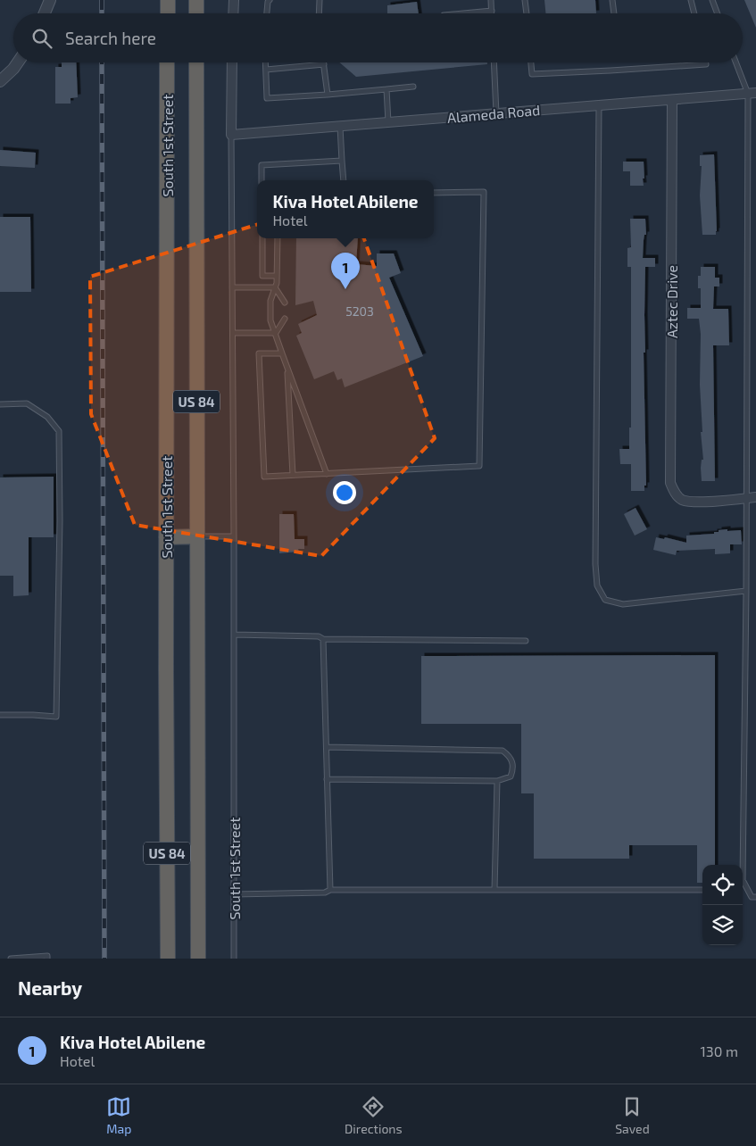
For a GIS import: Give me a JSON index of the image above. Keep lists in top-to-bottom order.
{
  "streets": {
    "highway": ["South 1st Street", "US 84"],
    "street": ["Alameda Road", "Aztec Drive"]
  },
  "crossings": [
    ["Alameda Road", "South 1st Street"],
    ["Alameda Road", "Aztec Drive"]
  ],
  "house_numbers": ["5203"],
  "page": {
    "search": "Search here",
    "popup": ["Kiva Hotel Abilene", "Hotel"],
    "pins": "1",
    "heading": "Nearby",
    "list": [
      {
        "mark": "1",
        "name": "Kiva Hotel Abilene",
        "note": "Hotel",
        "value": "130 m"
      }
    ],
    "nav": ["Map", "Directions", "Saved"]
  }
}
